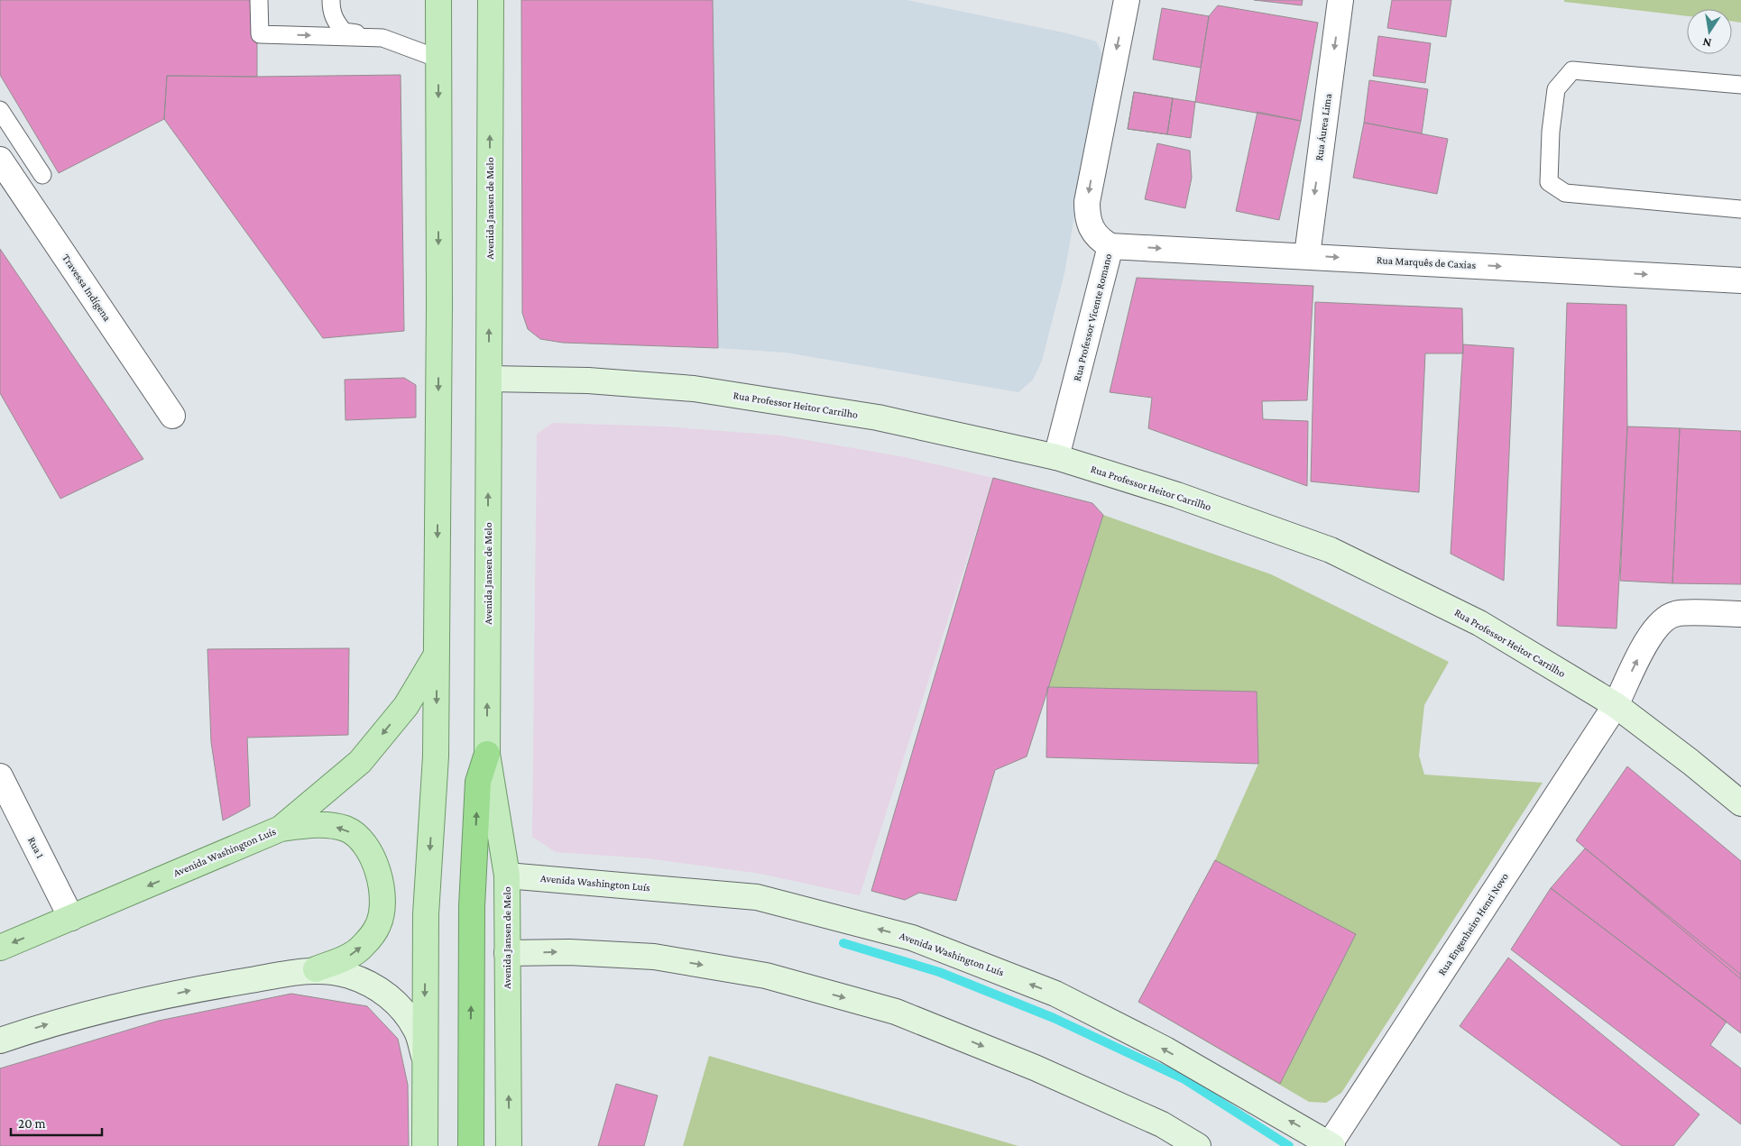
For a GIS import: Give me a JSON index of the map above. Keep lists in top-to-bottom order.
{
  "streets": {
    "main road": ["Avenida Jansen de Melo", "Avenida Washington Luís"],
    "street": [
      "Rua Áurea Lima",
      "Rua Marquês de Caxias",
      "Travessa Indígena",
      "Rua Professor Vicente Romano",
      "Rua Professor Heitor Carrilho",
      "Rua 1",
      "Rua Engenheiro Henri Novo"
    ]
  },
  "crossings": [
    ["Rua Áurea Lima", "Rua Marquês de Caxias"],
    ["Avenida Jansen de Melo", "Rua Professor Heitor Carrilho"],
    ["Avenida Jansen de Melo", "Avenida Washington Luís"],
    ["Rua Marquês de Caxias", "Rua Professor Vicente Romano"],
    ["Rua Professor Vicente Romano", "Rua Professor Heitor Carrilho"],
    ["Rua Professor Heitor Carrilho", "Rua Engenheiro Henri Novo"],
    ["Rua 1", "Avenida Washington Luís"],
    ["Avenida Washington Luís", "Rua Engenheiro Henri Novo"]
  ],
  "one_way": [
    "Rua Áurea Lima",
    "Rua Marquês de Caxias",
    "Rua Professor Vicente Romano",
    "Avenida Washington Luís"
  ],
  "scale_bar": "20 m",
  "north": "bottom"
}
